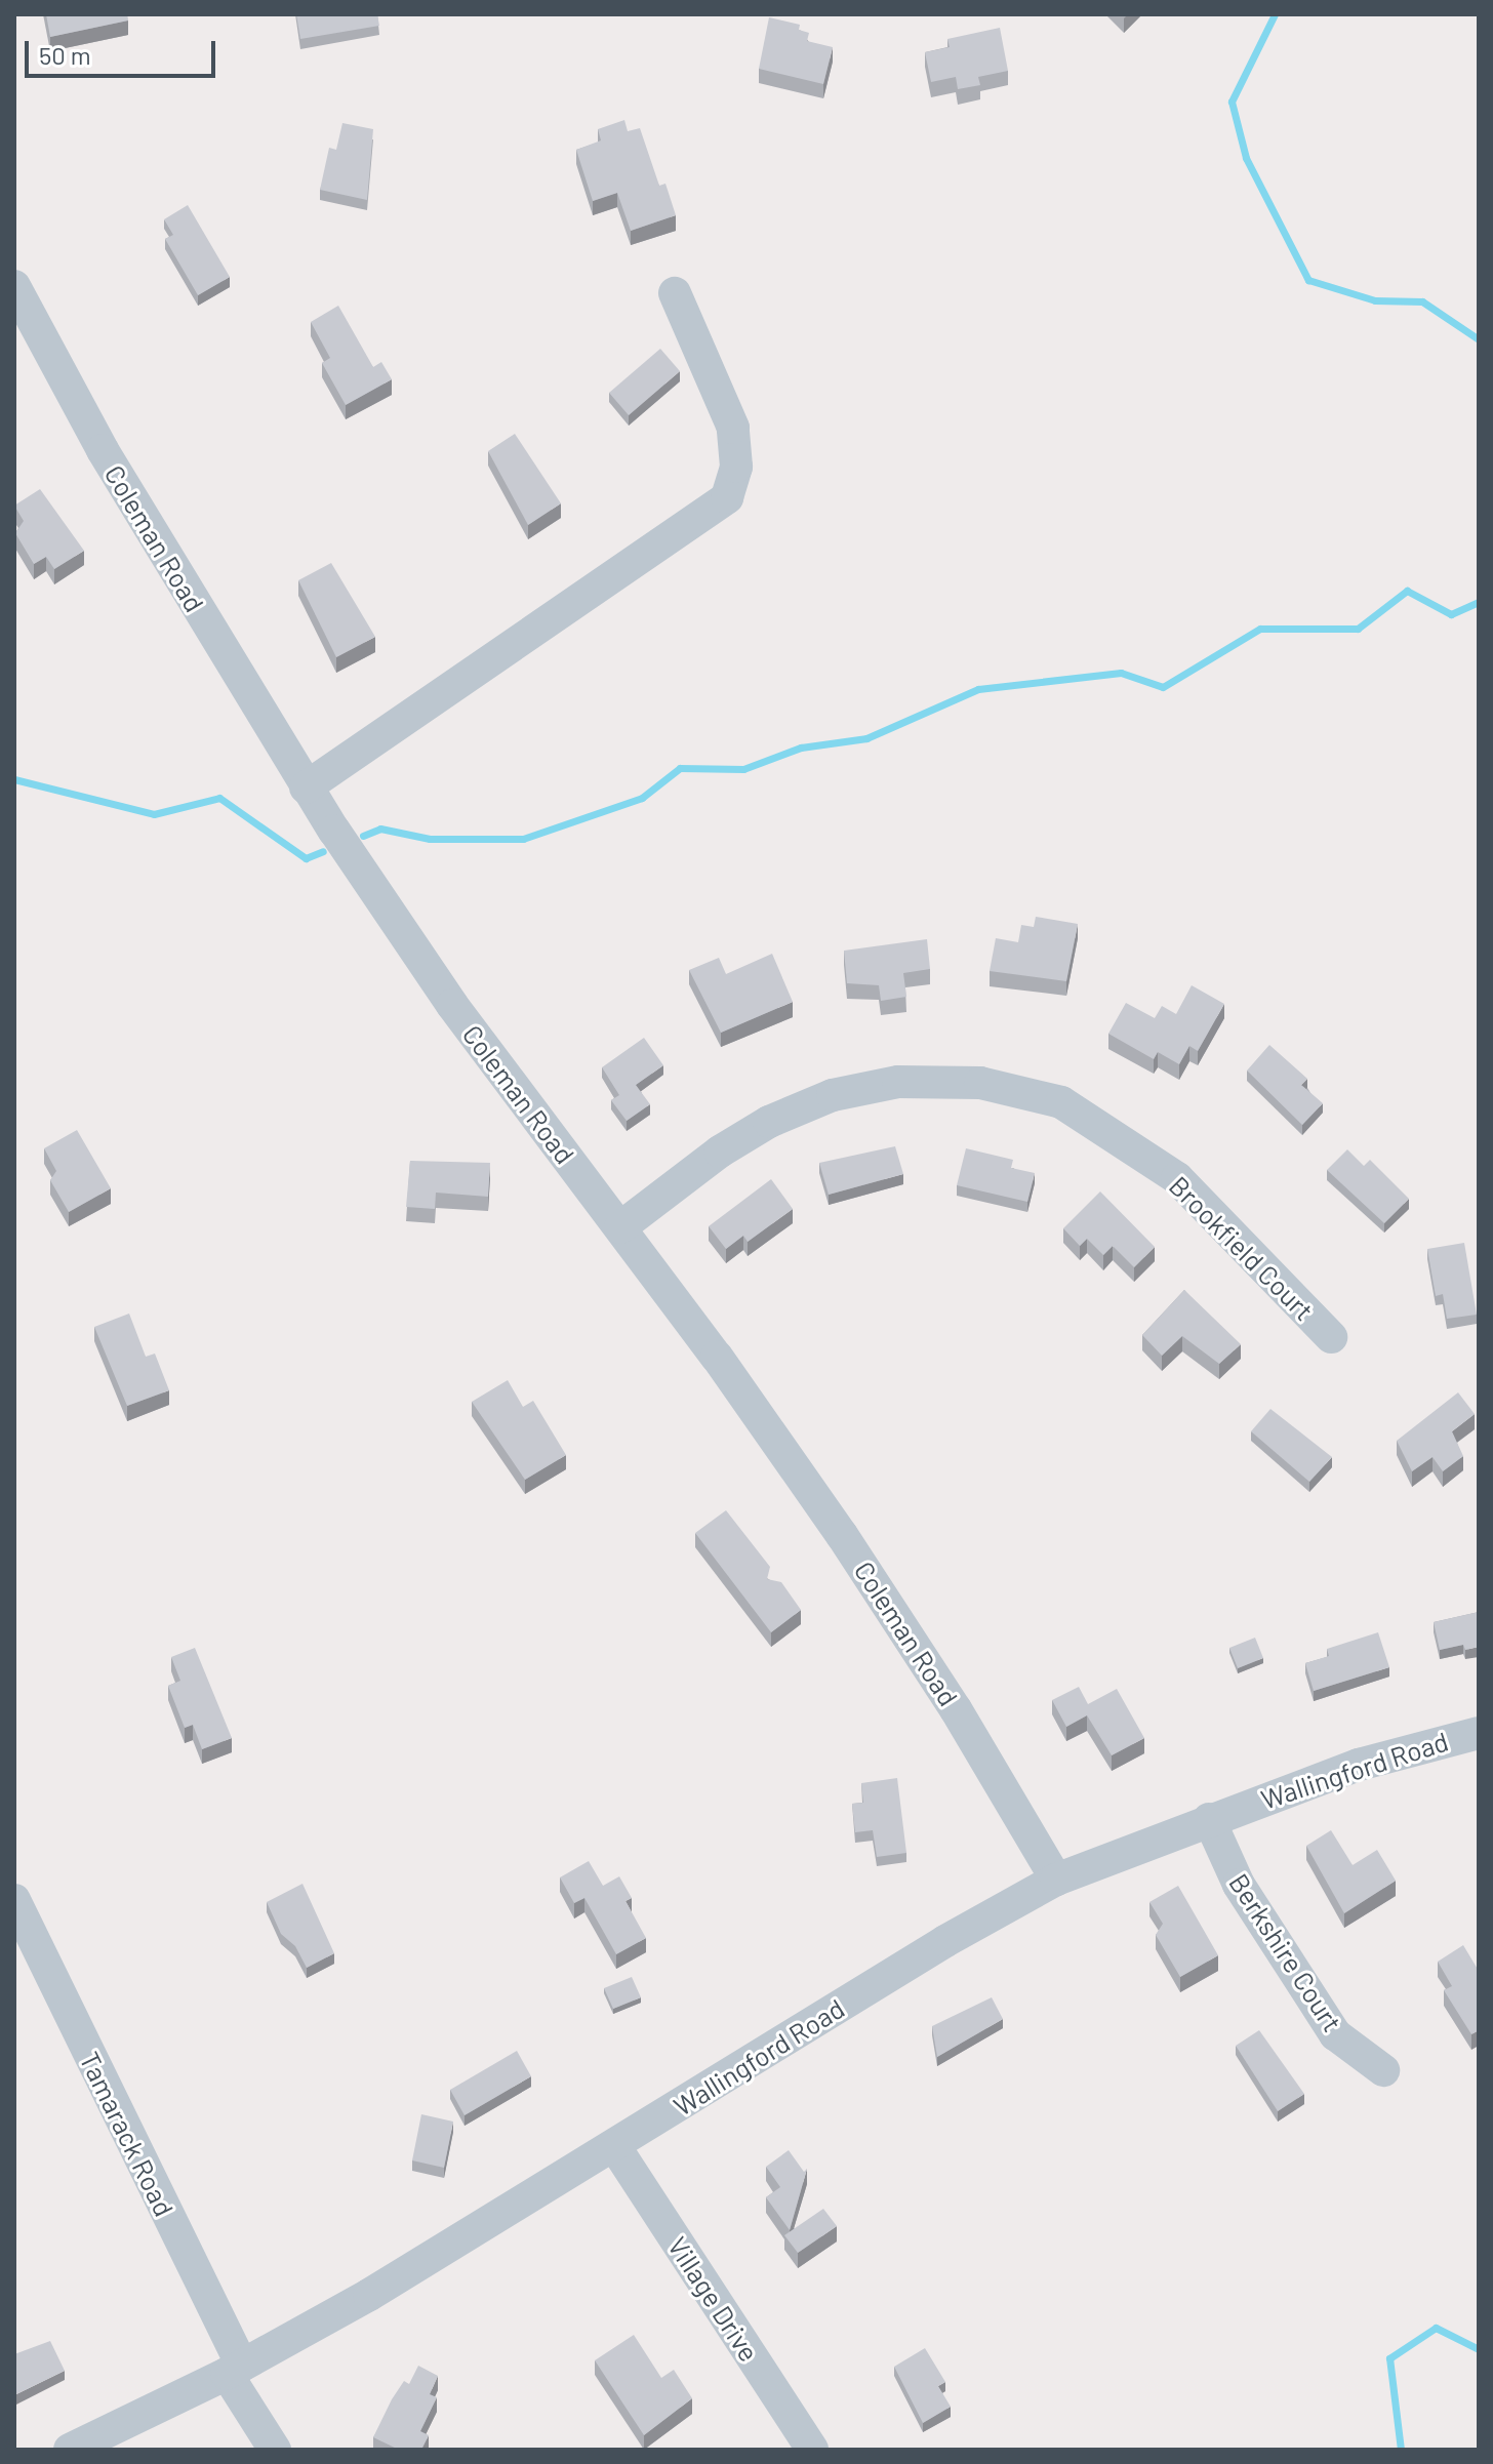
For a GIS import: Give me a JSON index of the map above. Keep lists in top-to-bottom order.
{
  "streets": {
    "street": [
      "Coleman Road",
      "Brookfield Court",
      "Wallingford Road",
      "Berkshire Court",
      "Tamarack Road",
      "Village Drive"
    ]
  },
  "crossings": [
    ["Coleman Road", "Brookfield Court"],
    ["Coleman Road", "Wallingford Road"],
    ["Wallingford Road", "Berkshire Court"],
    ["Wallingford Road", "Tamarack Road"],
    ["Wallingford Road", "Village Drive"]
  ],
  "scale_bar": "50 m"
}
